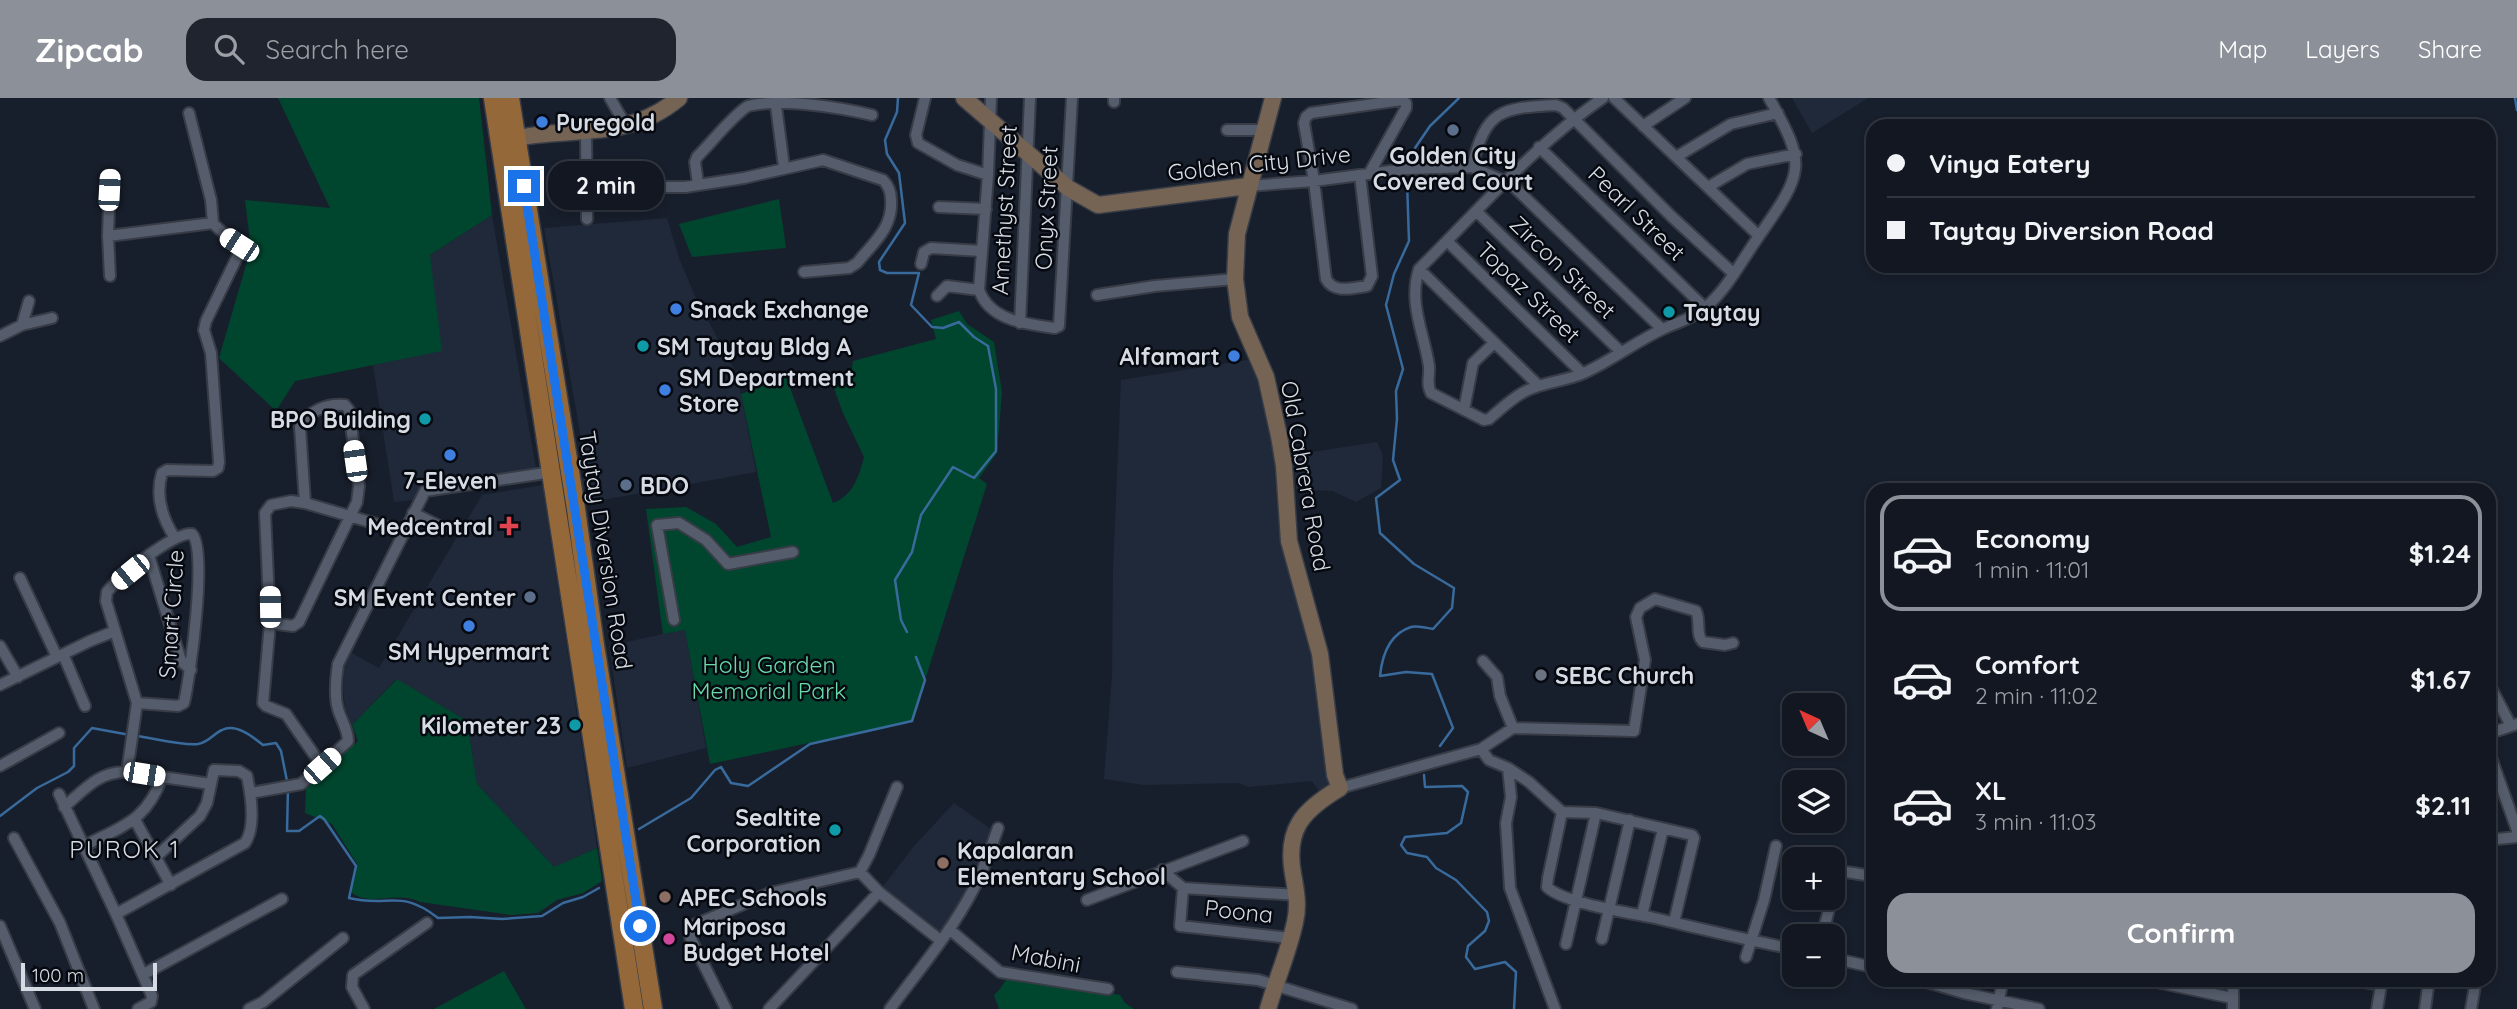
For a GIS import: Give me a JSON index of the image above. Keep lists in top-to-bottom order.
{
  "streets": {
    "main road": ["Taytay Diversion Road"],
    "street": [
      "Golden City Drive",
      "Onyx Street",
      "Amethyst Street",
      "Pearl Street",
      "Zircon Street",
      "Topaz Street",
      "Old Cabrera Road",
      "Smart Circle",
      "Poona",
      "Mabini"
    ]
  },
  "crossings": [
    ["Golden City Drive", "Onyx Street"],
    ["Golden City Drive", "Amethyst Street"],
    ["Golden City Drive", "Old Cabrera Road"],
    ["Onyx Street", "Amethyst Street"]
  ],
  "districts": ["PUROK 1"],
  "parks": ["Holy Garden Memorial Park"],
  "places": {
    "other": [
      "Puregold",
      "Golden City Covered Court",
      "Snack Exchange",
      "Taytay",
      "SM Taytay Bldg A",
      "Alfamart",
      "SM Department Store",
      "BPO Building",
      "7-Eleven",
      "BDO",
      "SM Event Center",
      "SM Hypermart",
      "SEBC Church",
      "Kilometer 23",
      "Sealtite Corporation",
      "Kapalaran Elementary School",
      "APEC Schools",
      "Mariposa Budget Hotel"
    ],
    "health": ["Medcentral"]
  },
  "scale_bar": "100 m",
  "north": "top left",
  "page": {
    "header": "Zipcab",
    "search": "Search here",
    "nav": ["Map", "Layers", "Share"],
    "banner": ["Vinya Eatery", "Taytay Diversion Road"],
    "bubble": "2 min",
    "list": [
      {
        "name": "Economy",
        "note": "1 min · 11:01",
        "value": "$1.24"
      },
      {
        "name": "Comfort",
        "note": "2 min · 11:02",
        "value": "$1.67"
      },
      {
        "name": "XL",
        "note": "3 min · 11:03",
        "value": "$2.11"
      }
    ],
    "map_buttons": ["+", "−"],
    "buttons": "Confirm",
    "scale": "100 m"
  }
}
